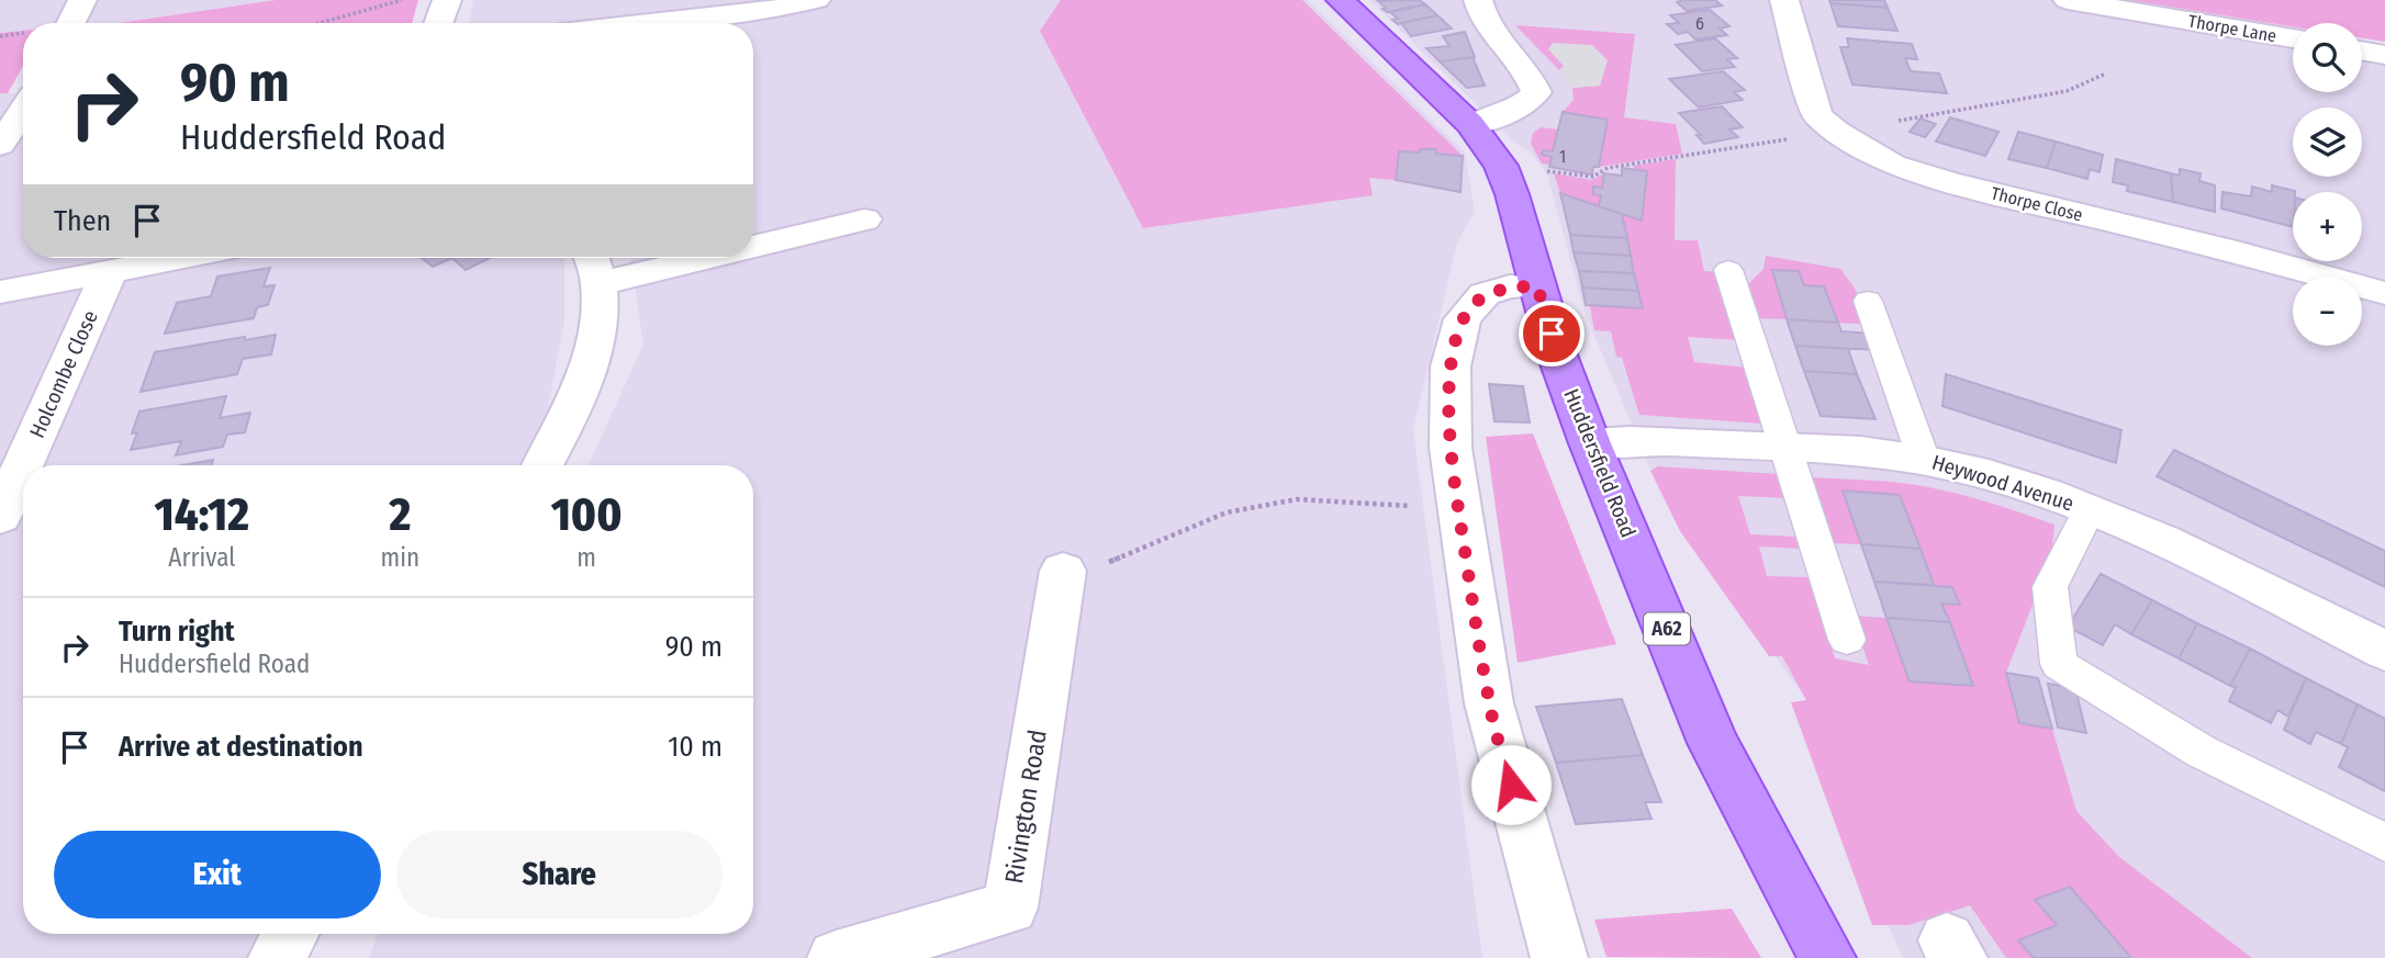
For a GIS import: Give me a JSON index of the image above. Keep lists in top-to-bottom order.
{
  "streets": {
    "main road": ["Huddersfield Road", "A62"],
    "street": [
      "Thorpe Lane",
      "Thorpe Close",
      "Holcombe Close",
      "Heywood Avenue",
      "Rivington Road"
    ]
  },
  "crossings": [
    ["Huddersfield Road", "Heywood Avenue"]
  ],
  "house_numbers": ["6", "1"],
  "page": {
    "map_buttons": ["+", "−"],
    "turn": ["90 m", "Huddersfield Road"],
    "then": "Then",
    "eta": [
      "14:12",
      "Arrival",
      "2",
      "min",
      "100",
      "m"
    ],
    "list": [
      {
        "name": "Turn right",
        "note": "Huddersfield Road",
        "value": "90 m"
      },
      {
        "name": "Arrive at destination",
        "value": "10 m"
      }
    ],
    "buttons": ["Exit", "Share"]
  }
}
